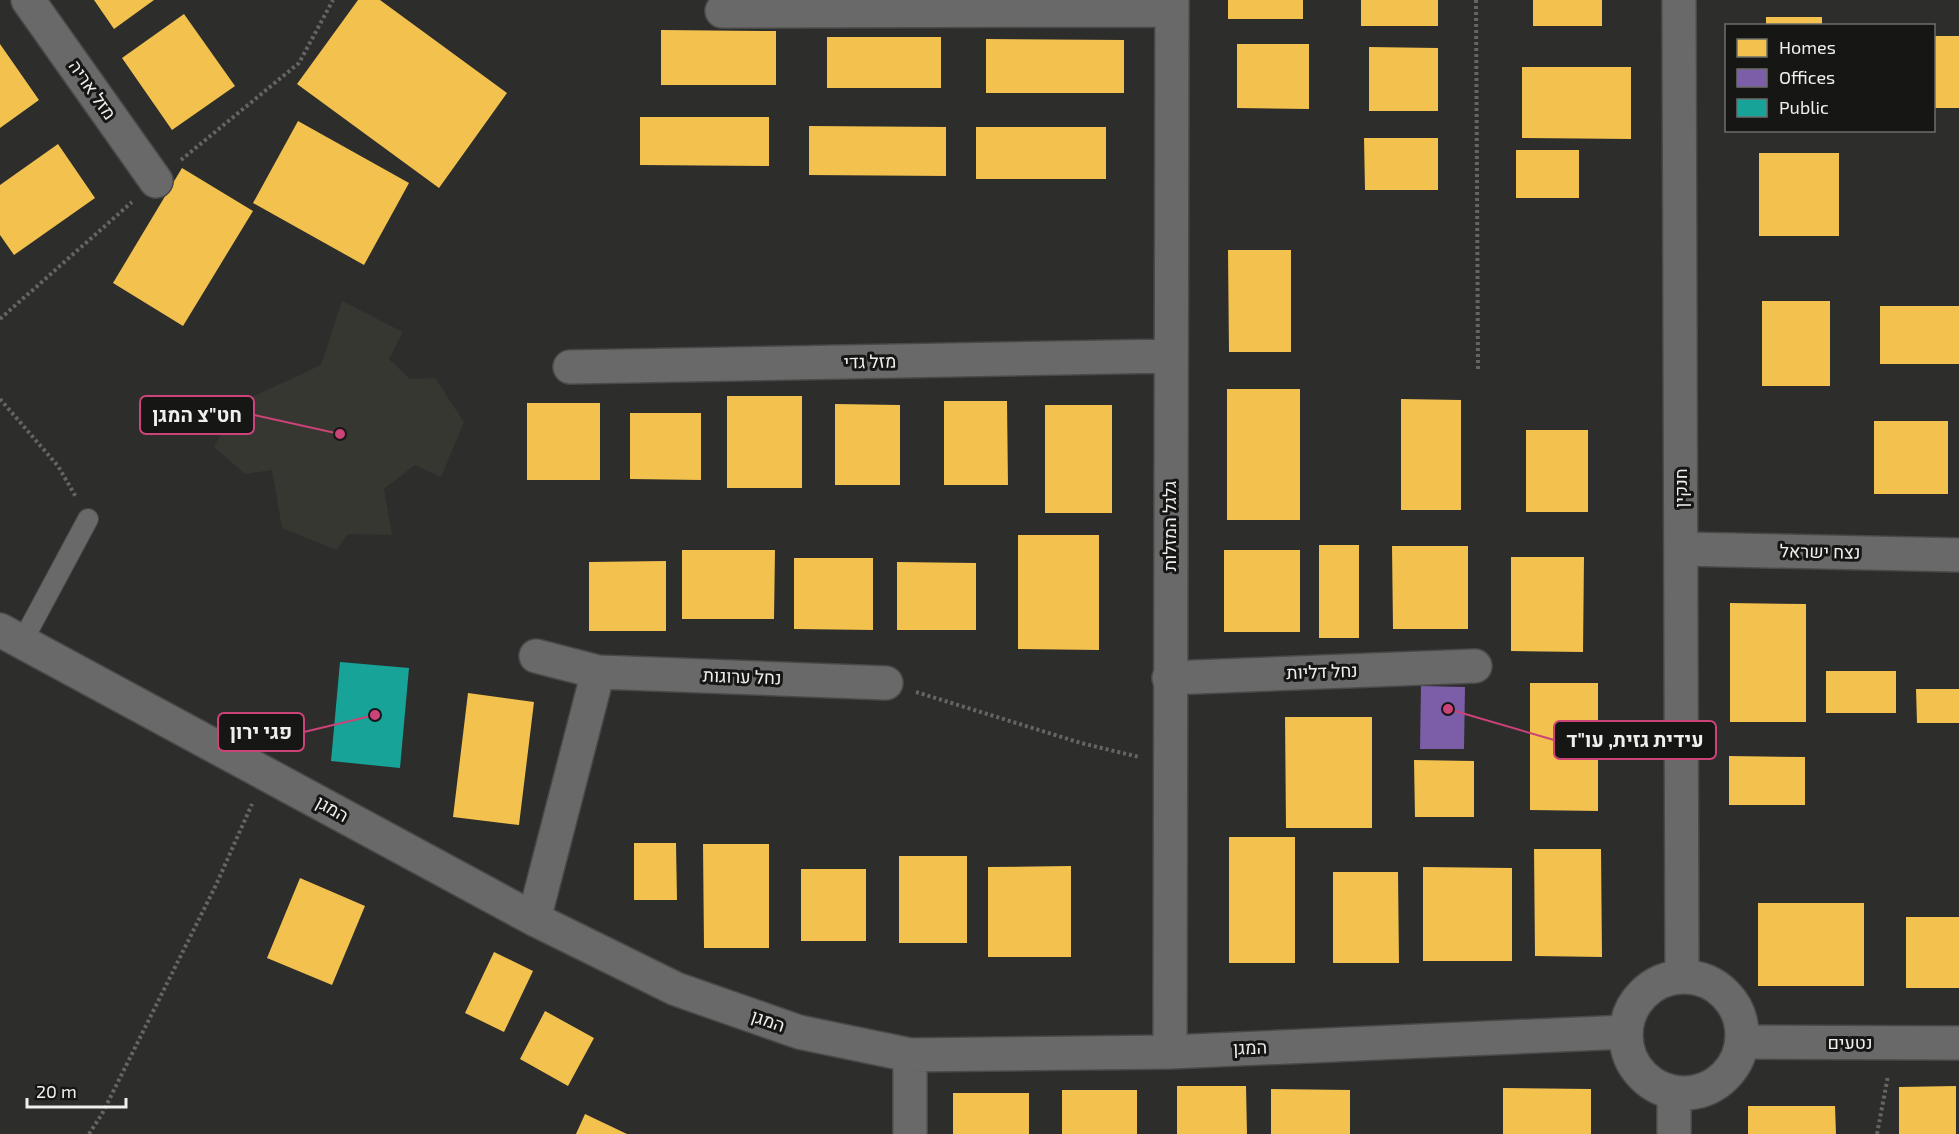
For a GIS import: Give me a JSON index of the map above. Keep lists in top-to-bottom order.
{
  "streets": {
    "street": [
      "מזל אריה",
      "מזל גדי",
      "חנקין",
      "גלגל המזלות",
      "נצח ישראל",
      "נחל דליות",
      "נחל ערוגות",
      "המגן",
      "נטעים"
    ]
  },
  "crossings": [
    ["מזל גדי", "גלגל המזלות"],
    ["חנקין", "נצח ישראל"],
    ["חנקין", "המגן"],
    ["חנקין", "נטעים"],
    ["גלגל המזלות", "נחל דליות"],
    ["גלגל המזלות", "המגן"],
    ["המגן", "נטעים"]
  ],
  "places": ["חט\"צ המגן", "עידית גזית, עו\"ד", "פגי ירון"],
  "legend": ["Homes", "Offices", "Public"],
  "scale_bar": "20 m"
}
